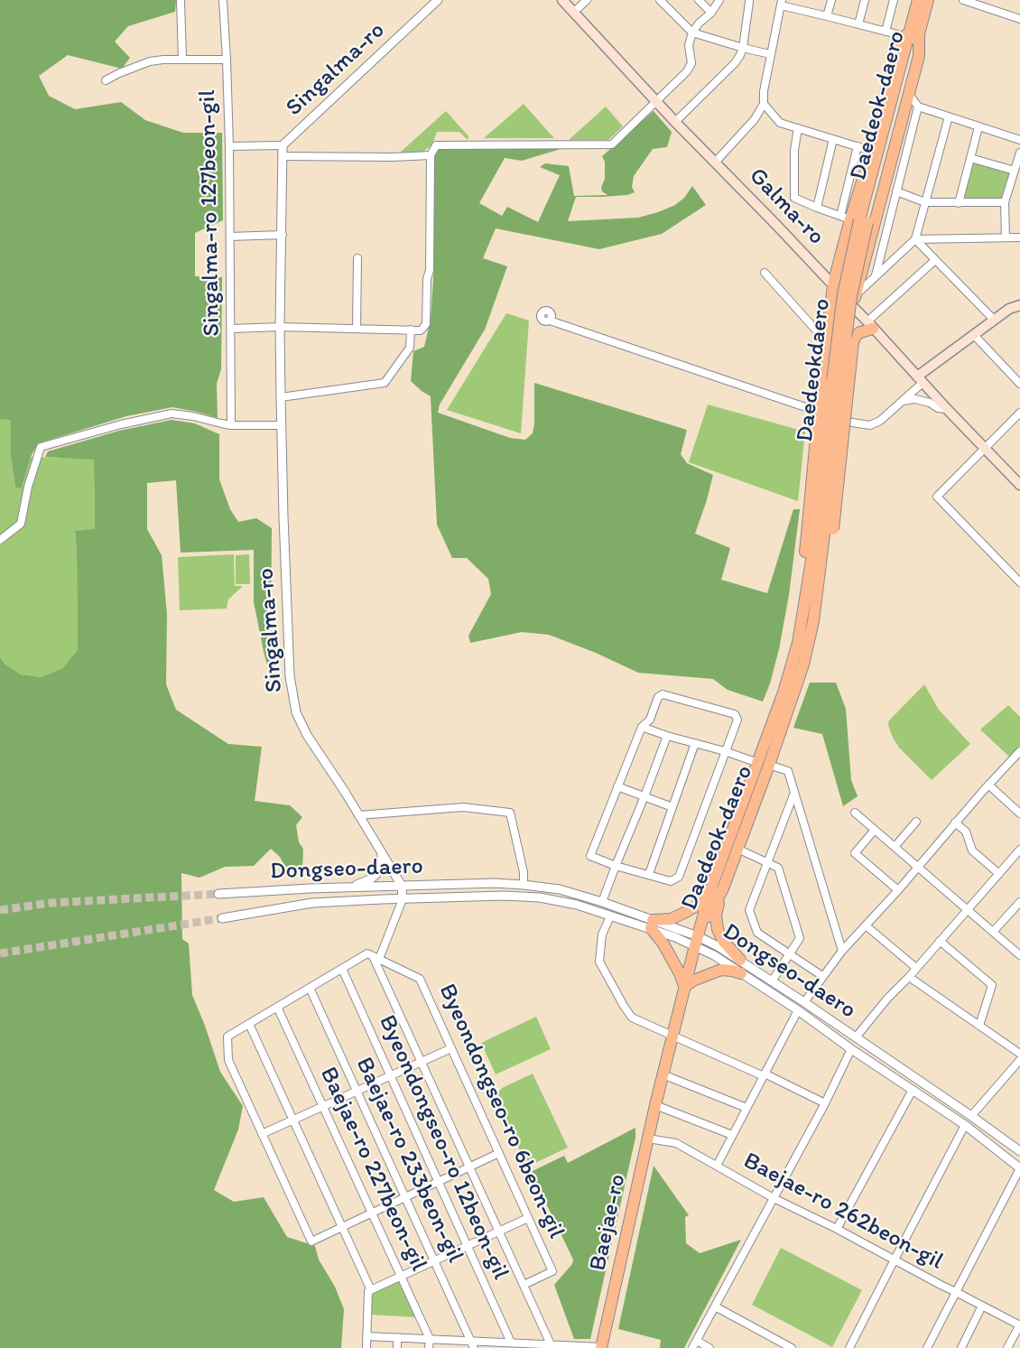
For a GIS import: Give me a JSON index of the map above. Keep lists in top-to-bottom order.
{
  "streets": {
    "main road": [
      "Daedeok-daero",
      "Galma-ro",
      "Daedeokdaero",
      "Baejae-ro"
    ],
    "street": [
      "Singalma-ro",
      "Singalma-ro 127beon-gil",
      "Dongseo-daero",
      "Byeondongseo-ro 6beon-gil",
      "Byeondongseo-ro 12beon-gil",
      "Baejae-ro 233beon-gil",
      "Baejae-ro 227beon-gil",
      "Baejae-ro 262beon-gil"
    ]
  },
  "crossings": [
    ["Singalma-ro", "Singalma-ro 127beon-gil"],
    ["Singalma-ro", "Dongseo-daero"],
    ["Daedeok-daero", "Daedeokdaero"],
    ["Daedeok-daero", "Dongseo-daero"],
    ["Daedeok-daero", "Baejae-ro"],
    ["Dongseo-daero", "Byeondongseo-ro 6beon-gil"],
    ["Dongseo-daero", "Baejae-ro"],
    ["Baejae-ro 262beon-gil", "Baejae-ro"]
  ]
}
